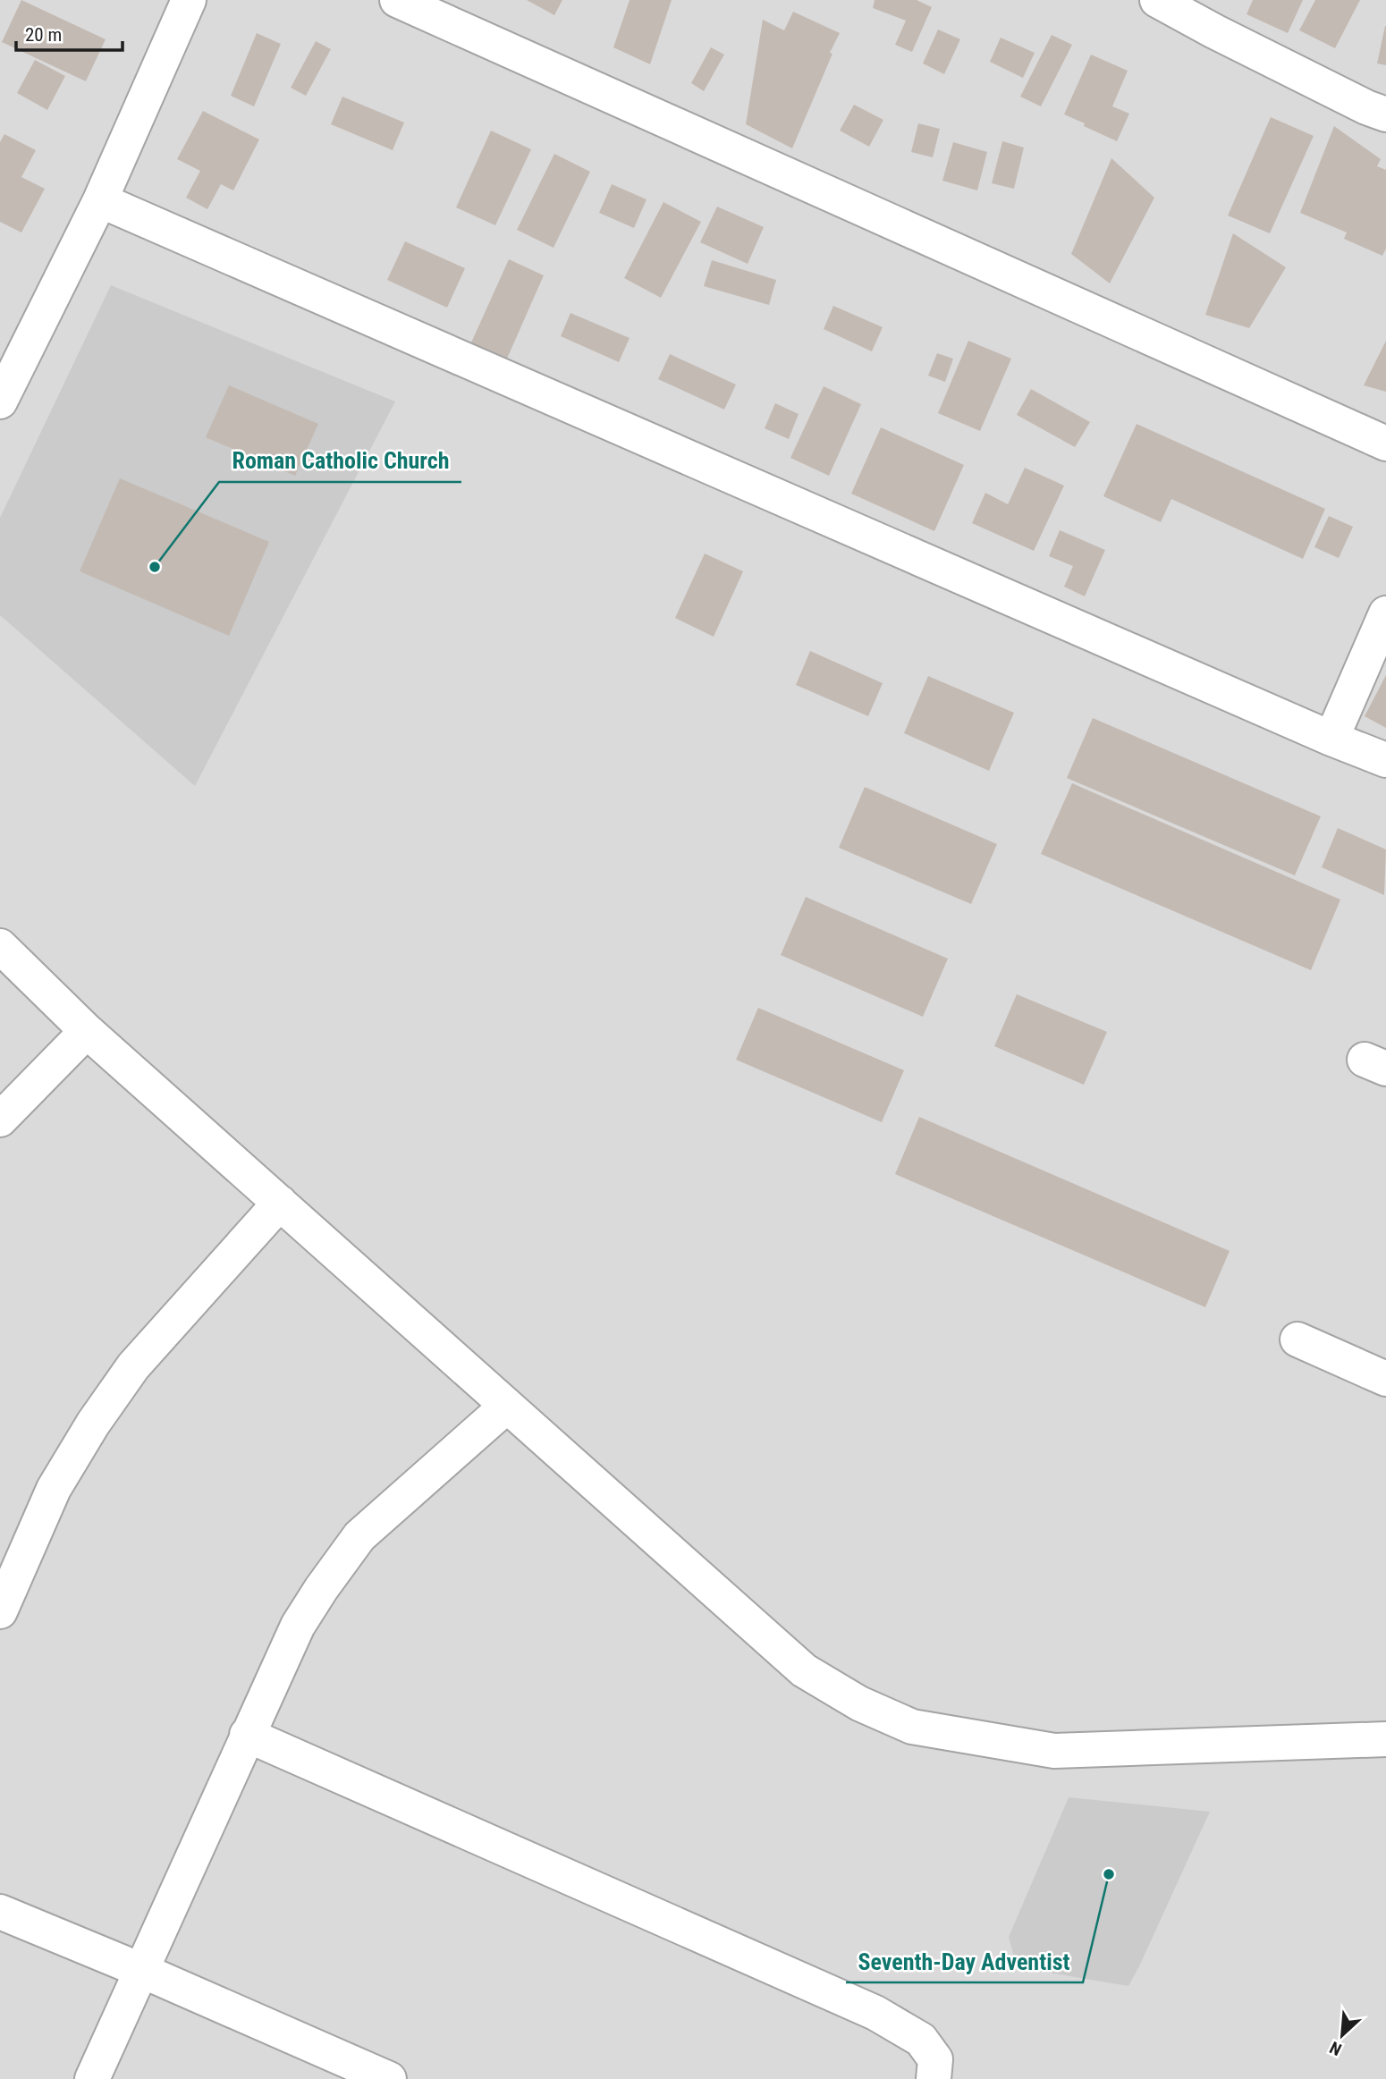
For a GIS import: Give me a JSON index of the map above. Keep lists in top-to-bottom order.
{
  "places": ["Roman Catholic Church", "Seventh-Day Adventist"],
  "scale_bar": "20 m",
  "north": "bottom left"
}
